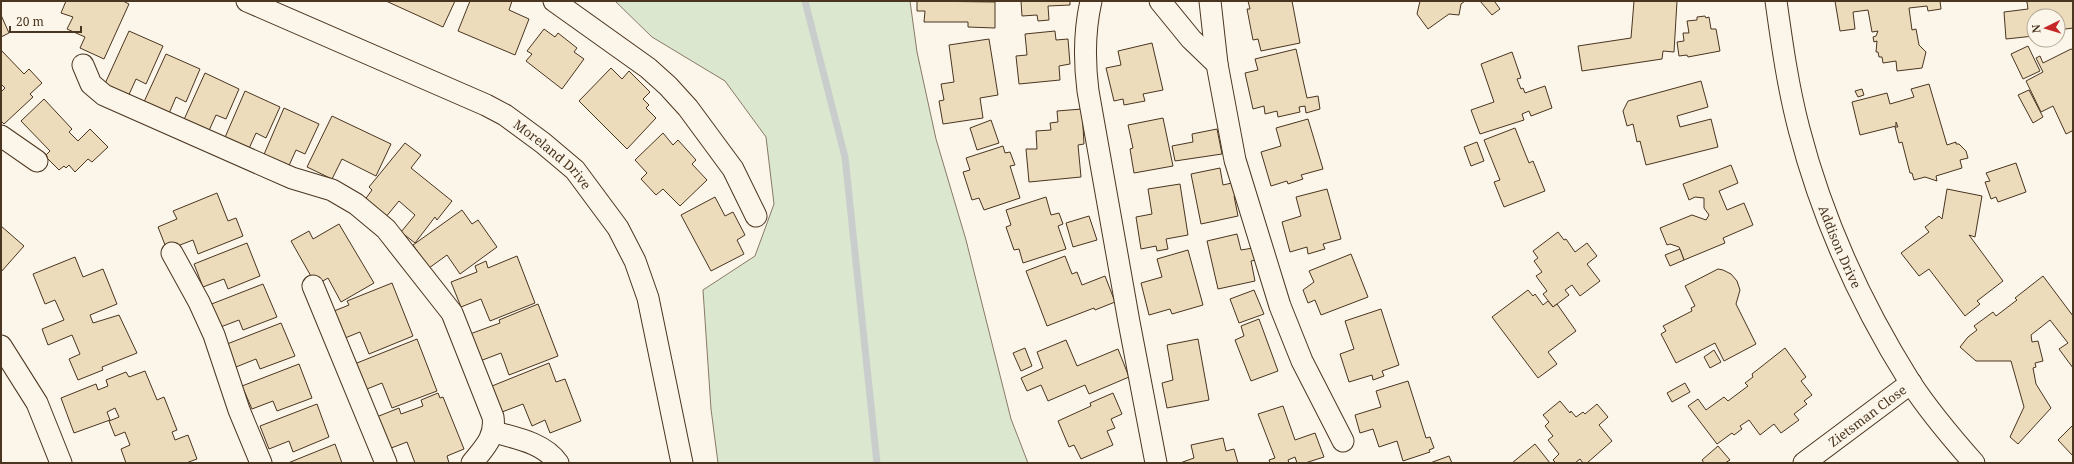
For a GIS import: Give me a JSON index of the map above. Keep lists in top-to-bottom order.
{
  "streets": {
    "street": ["Moreland Drive", "Addison Drive", "Zietsman Close"]
  },
  "crossings": [
    ["Addison Drive", "Zietsman Close"]
  ],
  "scale_bar": "20 m",
  "north": "left"
}
